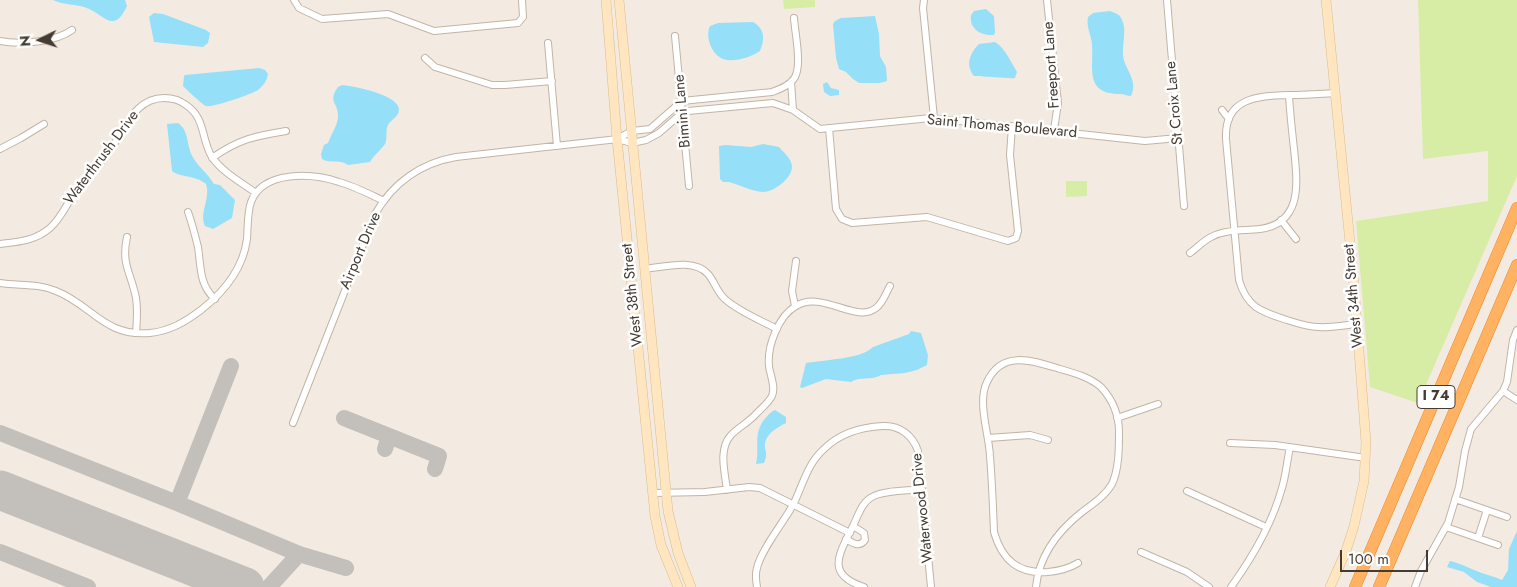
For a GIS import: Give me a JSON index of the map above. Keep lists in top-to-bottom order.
{
  "streets": {
    "highway": ["I 74"],
    "main road": ["West 38th Street", "West 34th Street"],
    "street": [
      "Freeport Lane",
      "St Croix Lane",
      "Bimini Lane",
      "Saint Thomas Boulevard",
      "Waterthrush Drive",
      "Airport Drive",
      "Waterwood Drive"
    ]
  },
  "crossings": [
    ["Freeport Lane", "Saint Thomas Boulevard"],
    ["St Croix Lane", "Saint Thomas Boulevard"],
    ["Bimini Lane", "Saint Thomas Boulevard"],
    ["Airport Drive", "West 38th Street"]
  ],
  "scale_bar": "100 m",
  "north": "left"
}
